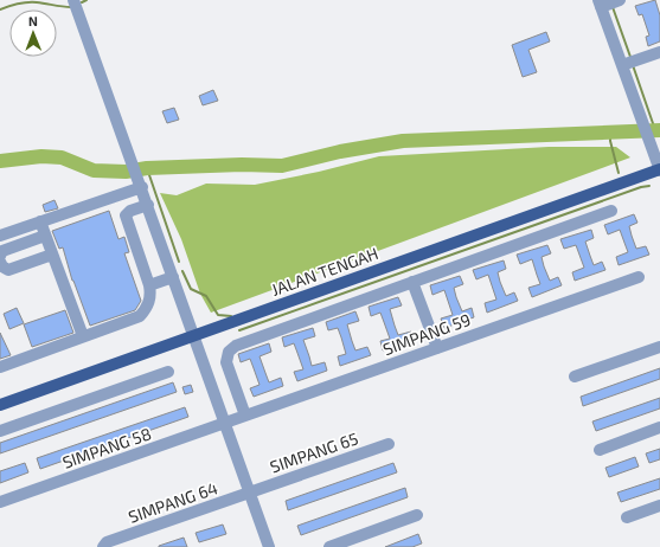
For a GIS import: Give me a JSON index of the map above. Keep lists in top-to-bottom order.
{
  "streets": {
    "main road": ["JALAN TENGAH"],
    "street": [
      "SIMPANG 59",
      "SIMPANG 58",
      "SIMPANG 65",
      "SIMPANG 64"
    ]
  },
  "crossings": [
    ["SIMPANG 59", "SIMPANG 58"],
    ["SIMPANG 65", "SIMPANG 64"]
  ],
  "north": "top"
}
